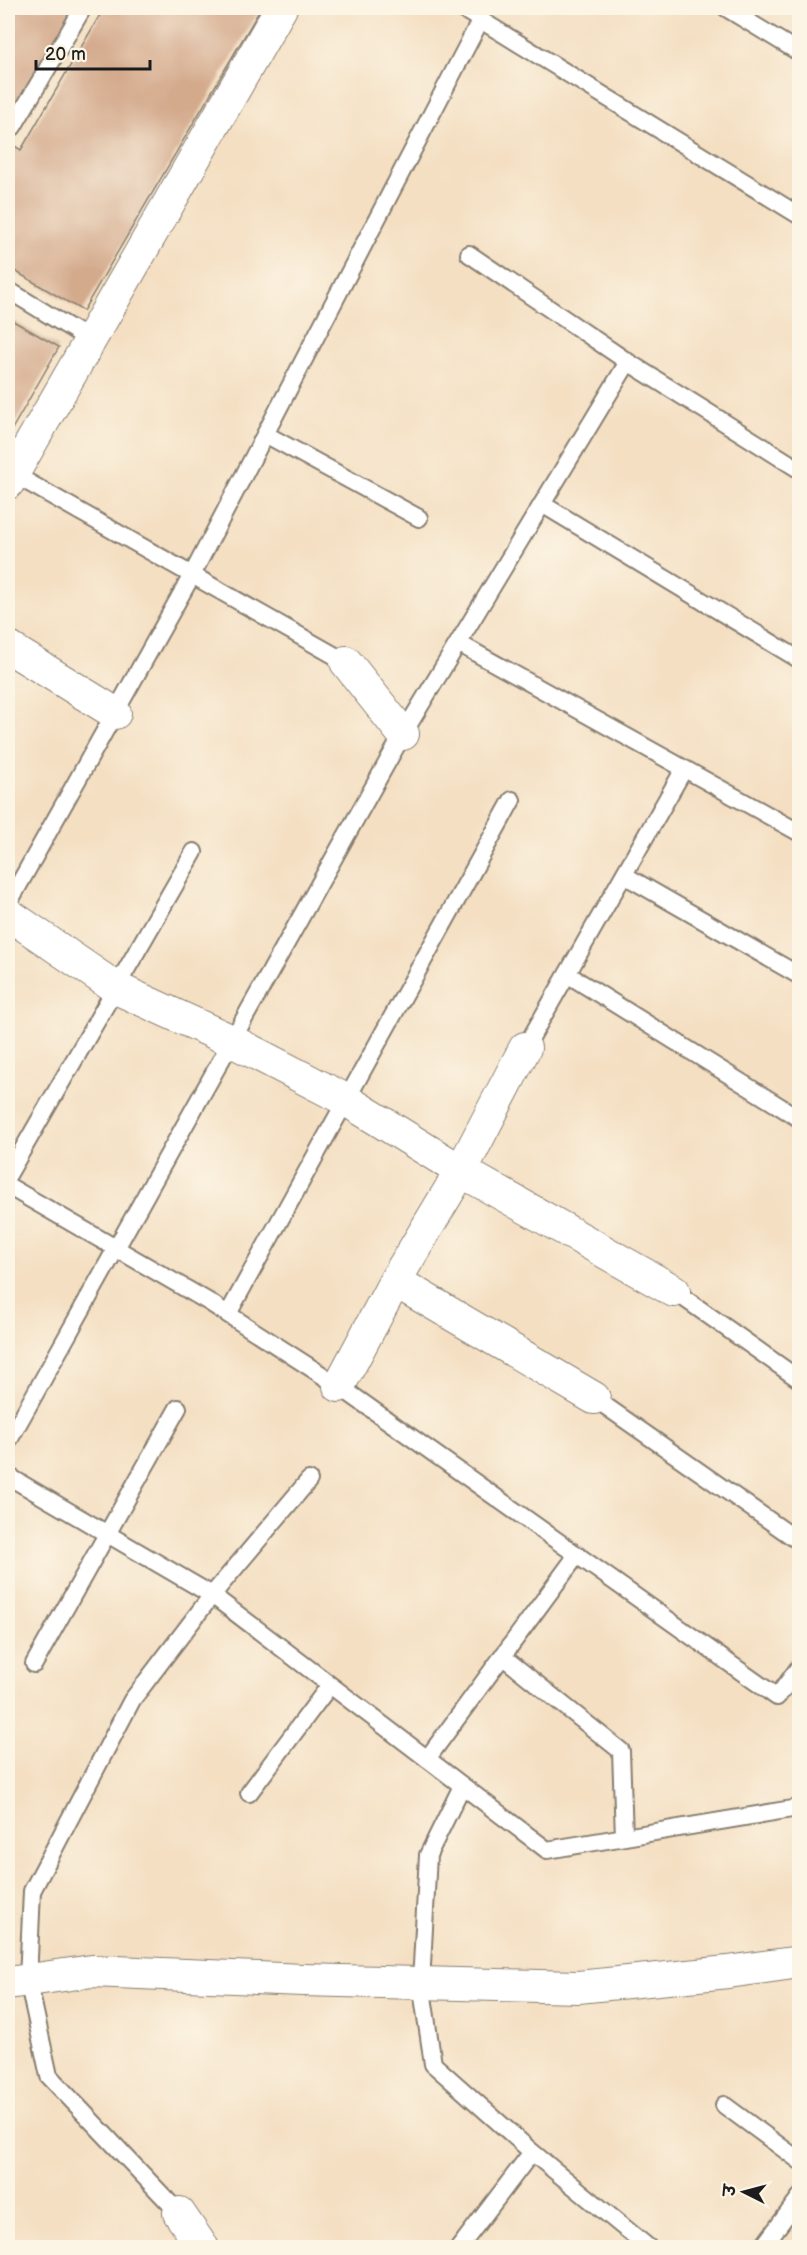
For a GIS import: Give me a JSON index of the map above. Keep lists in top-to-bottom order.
{
  "scale_bar": "20 m",
  "north": "left"
}
